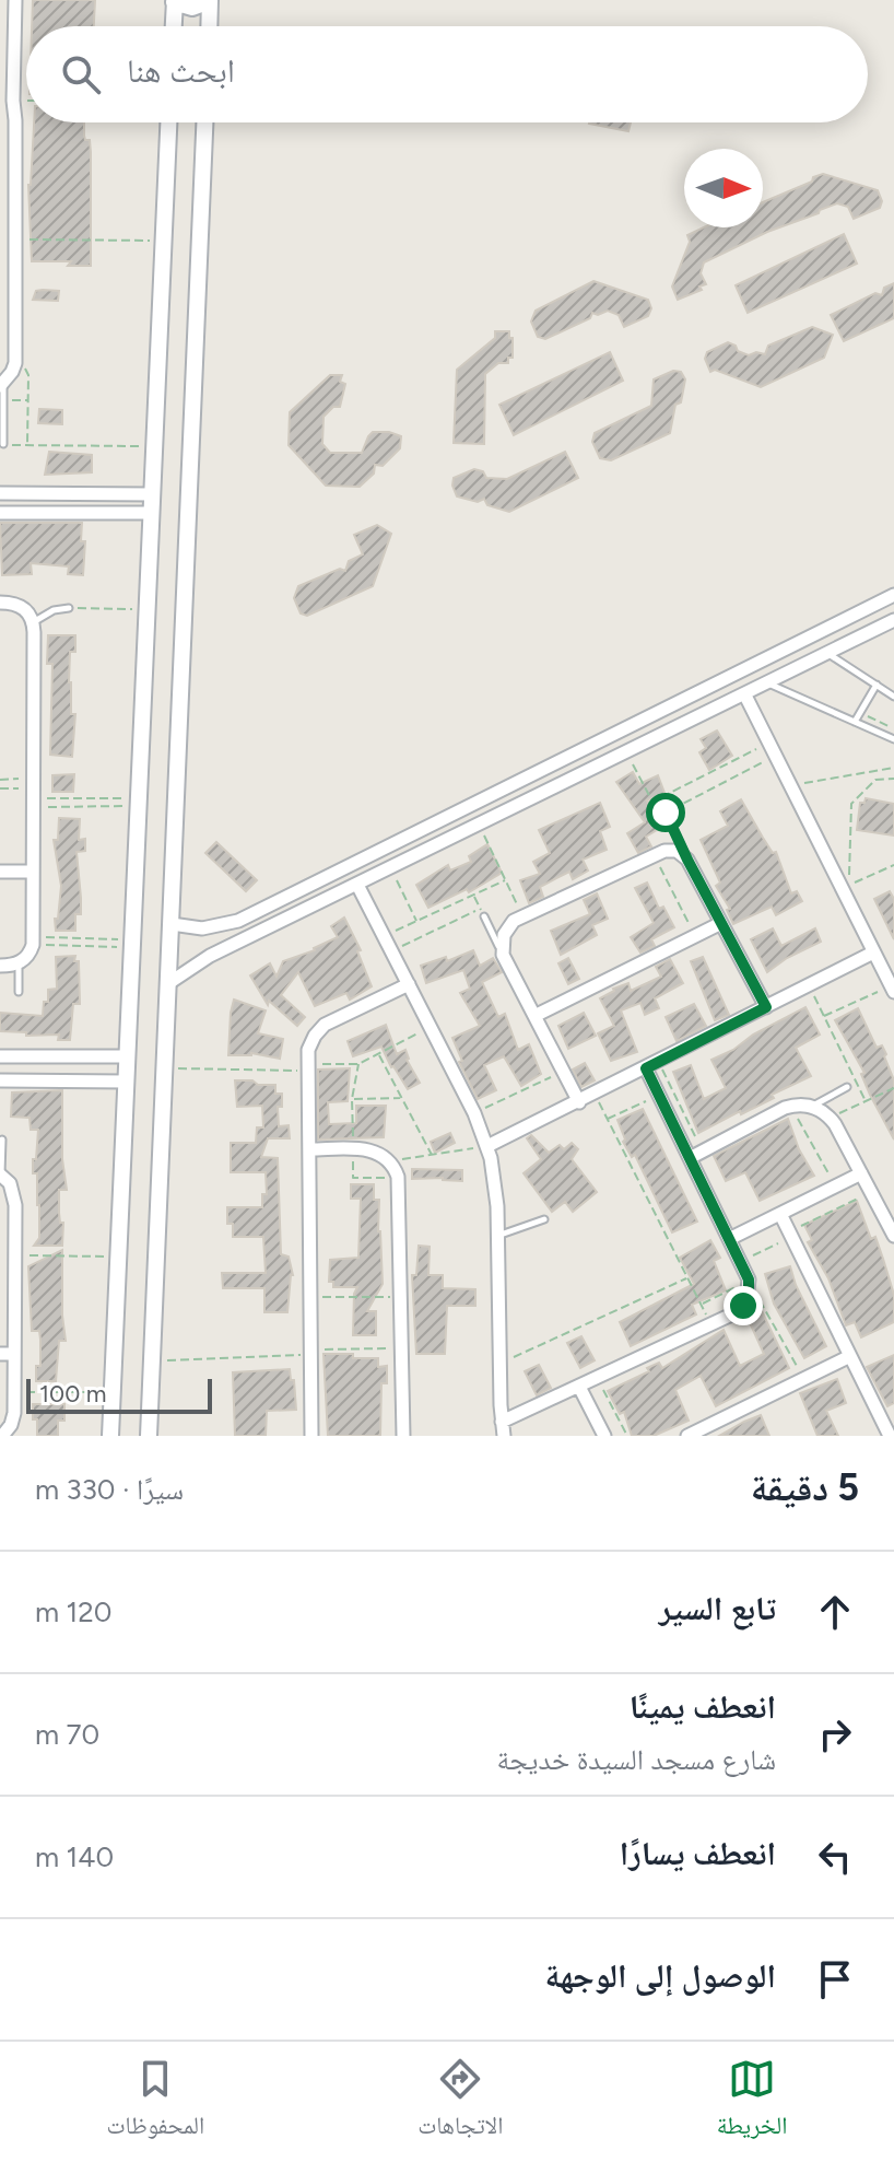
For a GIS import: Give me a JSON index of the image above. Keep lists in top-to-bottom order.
{
  "scale_bar": "100 m",
  "north": "right",
  "page": {
    "search": "ابحث هنا",
    "scale": "100 m",
    "heading": ["5 دقيقة", "سيرًا · 330 m"],
    "list": [
      ["تابع السير", "120 m"],
      ["انعطف يمينًا", "شارع مسجد السيدة خديجة", "70 m"],
      ["انعطف يسارًا", "140 m"],
      "الوصول إلى الوجهة"
    ],
    "nav": ["الخريطة", "الاتجاهات", "المحفوظات"]
  }
}
